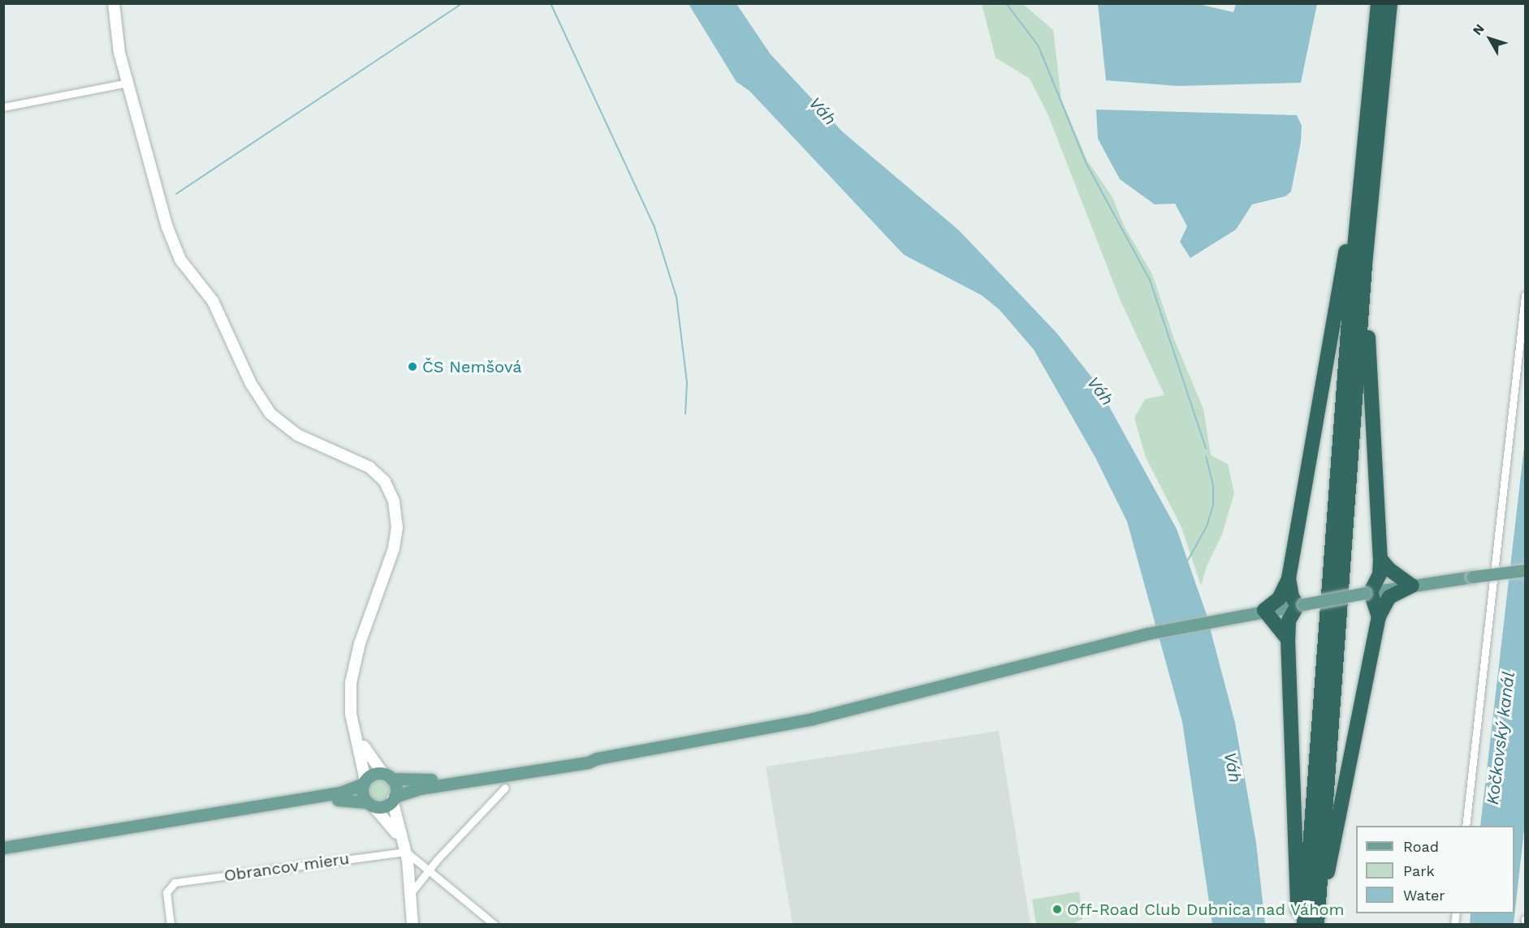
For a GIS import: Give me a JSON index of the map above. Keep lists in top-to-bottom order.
{
  "streets": {
    "street": ["Obrancov mieru"]
  },
  "water": ["Váh", "Kočkovský kanál"],
  "places": ["ČS Nemšová", "Off-Road Club Dubnica nad Váhom"],
  "legend": ["Road", "Park", "Water"],
  "north": "top left"
}
